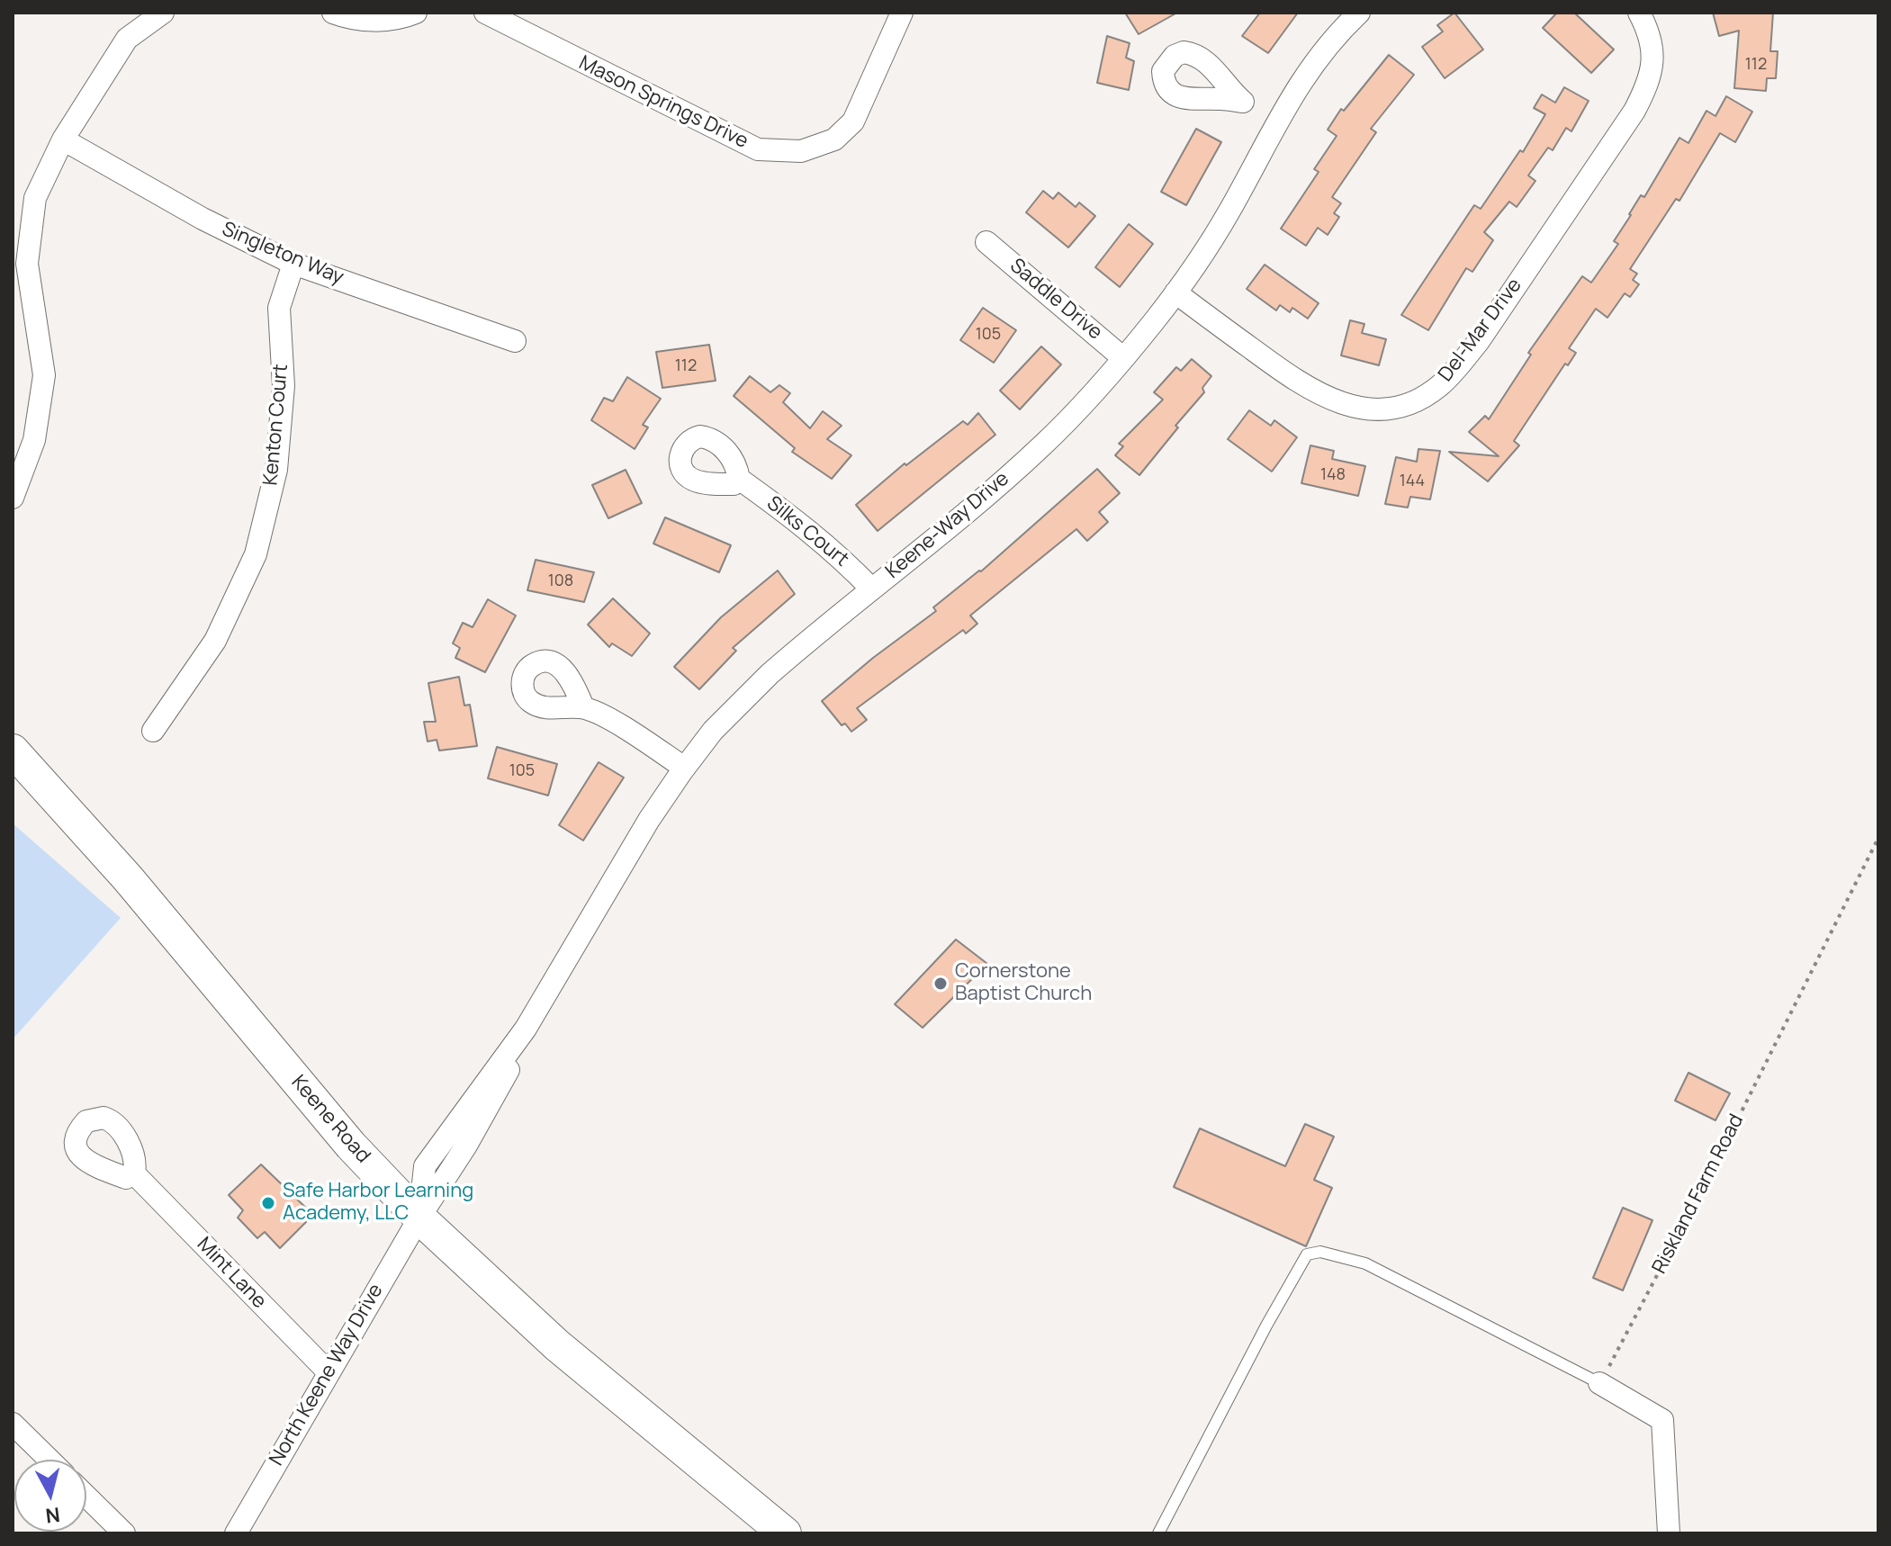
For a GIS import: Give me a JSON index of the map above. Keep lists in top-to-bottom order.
{
  "streets": {
    "main road": ["Keene Road"],
    "street": [
      "Mason Springs Drive",
      "Singleton Way",
      "Saddle Drive",
      "Del-Mar Drive",
      "Kenton Court",
      "Keene-Way Drive",
      "Silks Court",
      "Mint Lane",
      "North Keene Way Drive"
    ],
    "path": ["Riskland Farm Road"]
  },
  "crossings": [
    ["Singleton Way", "Kenton Court"],
    ["Saddle Drive", "Keene-Way Drive"],
    ["Del-Mar Drive", "Keene-Way Drive"],
    ["Keene-Way Drive", "Silks Court"],
    ["Keene-Way Drive", "Keene Road"],
    ["Keene-Way Drive", "North Keene Way Drive"],
    ["Keene Road", "North Keene Way Drive"],
    ["Mint Lane", "North Keene Way Drive"]
  ],
  "places": ["Cornerstone Baptist Church", "Safe Harbor Learning Academy, LLC"],
  "house_numbers": [
    "112",
    "105",
    "112",
    "148",
    "144",
    "108",
    "105"
  ],
  "north": "bottom"
}
